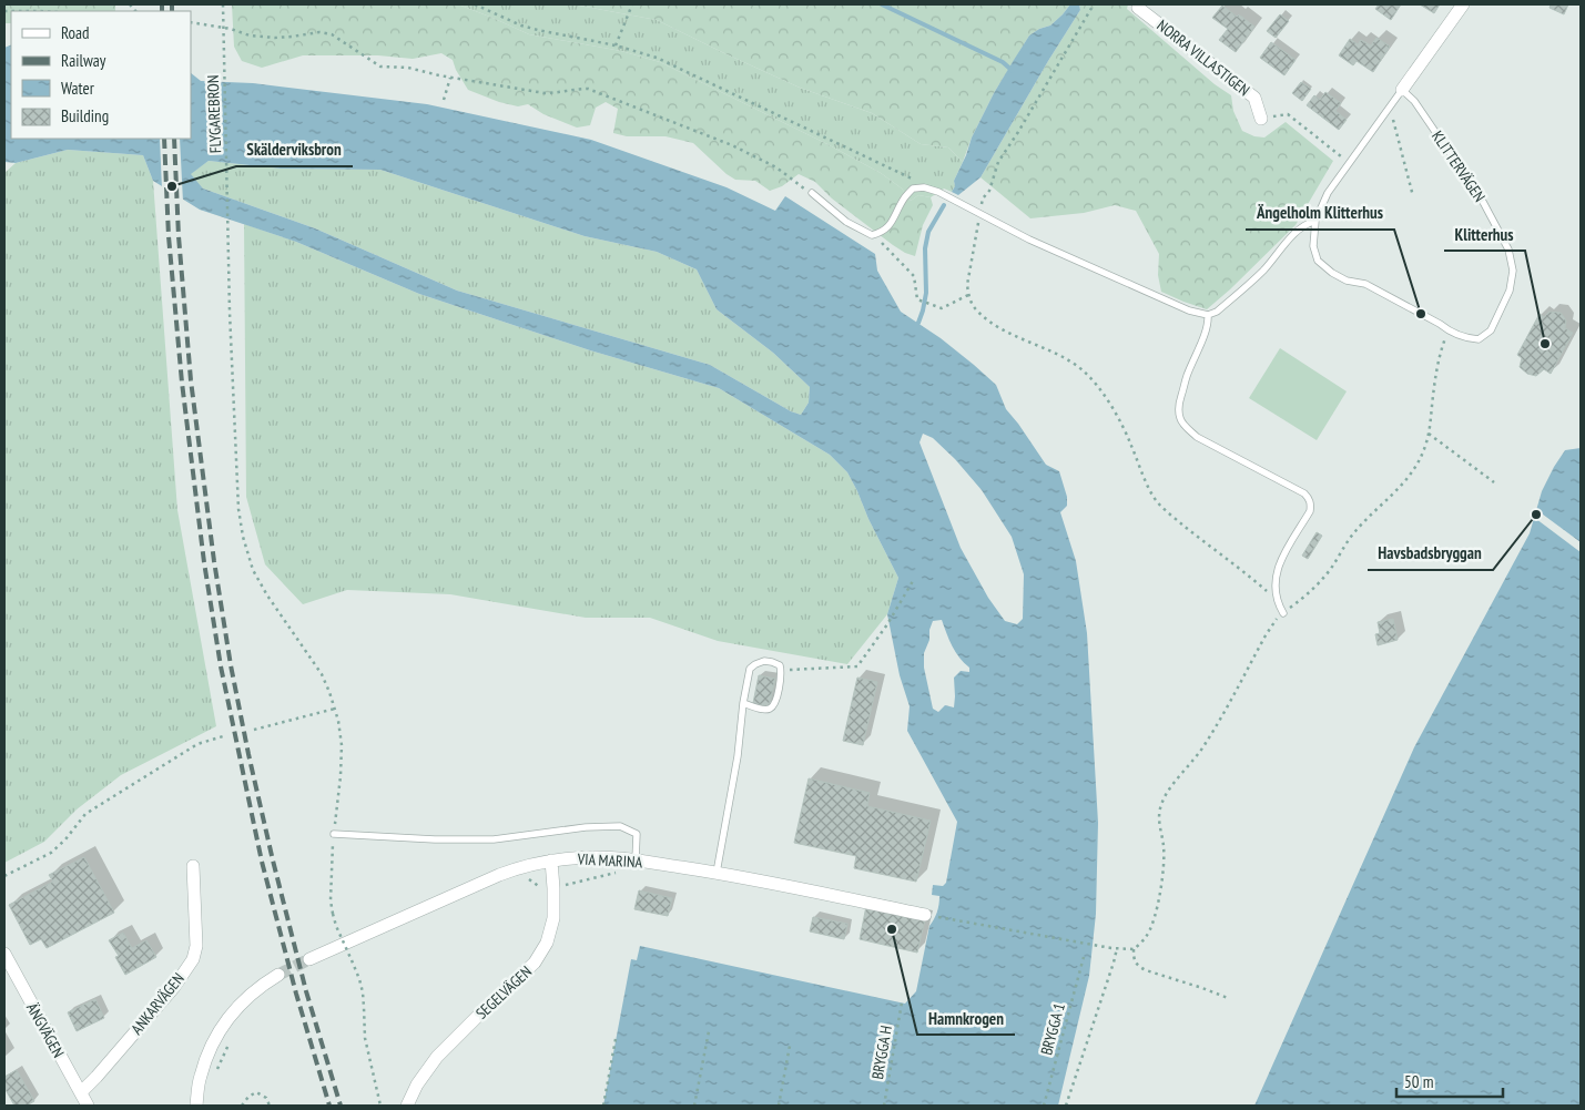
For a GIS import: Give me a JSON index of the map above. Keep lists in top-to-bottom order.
{
  "streets": {
    "street": [
      "NORRA VILLASTIGEN",
      "VIA MARINA",
      "SEGELVÄGEN",
      "ANKARVÄGEN",
      "ÄNGVÄGEN"
    ],
    "lane": ["KLITTERVÄGEN"],
    "path": ["FLYGAREBRON", "BRYGGA 1", "BRYGGA H"]
  },
  "crossings": [
    ["VIA MARINA", "SEGELVÄGEN"],
    ["ANKARVÄGEN", "ÄNGVÄGEN"]
  ],
  "places": [
    "Skälderviksbron",
    "Ängelholm Klitterhus",
    "Klitterhus",
    "Havsbadsbryggan",
    "Hamnkrogen"
  ],
  "legend": [
    "Road",
    "Railway",
    "Water",
    "Building"
  ],
  "scale_bar": "50 m"
}
